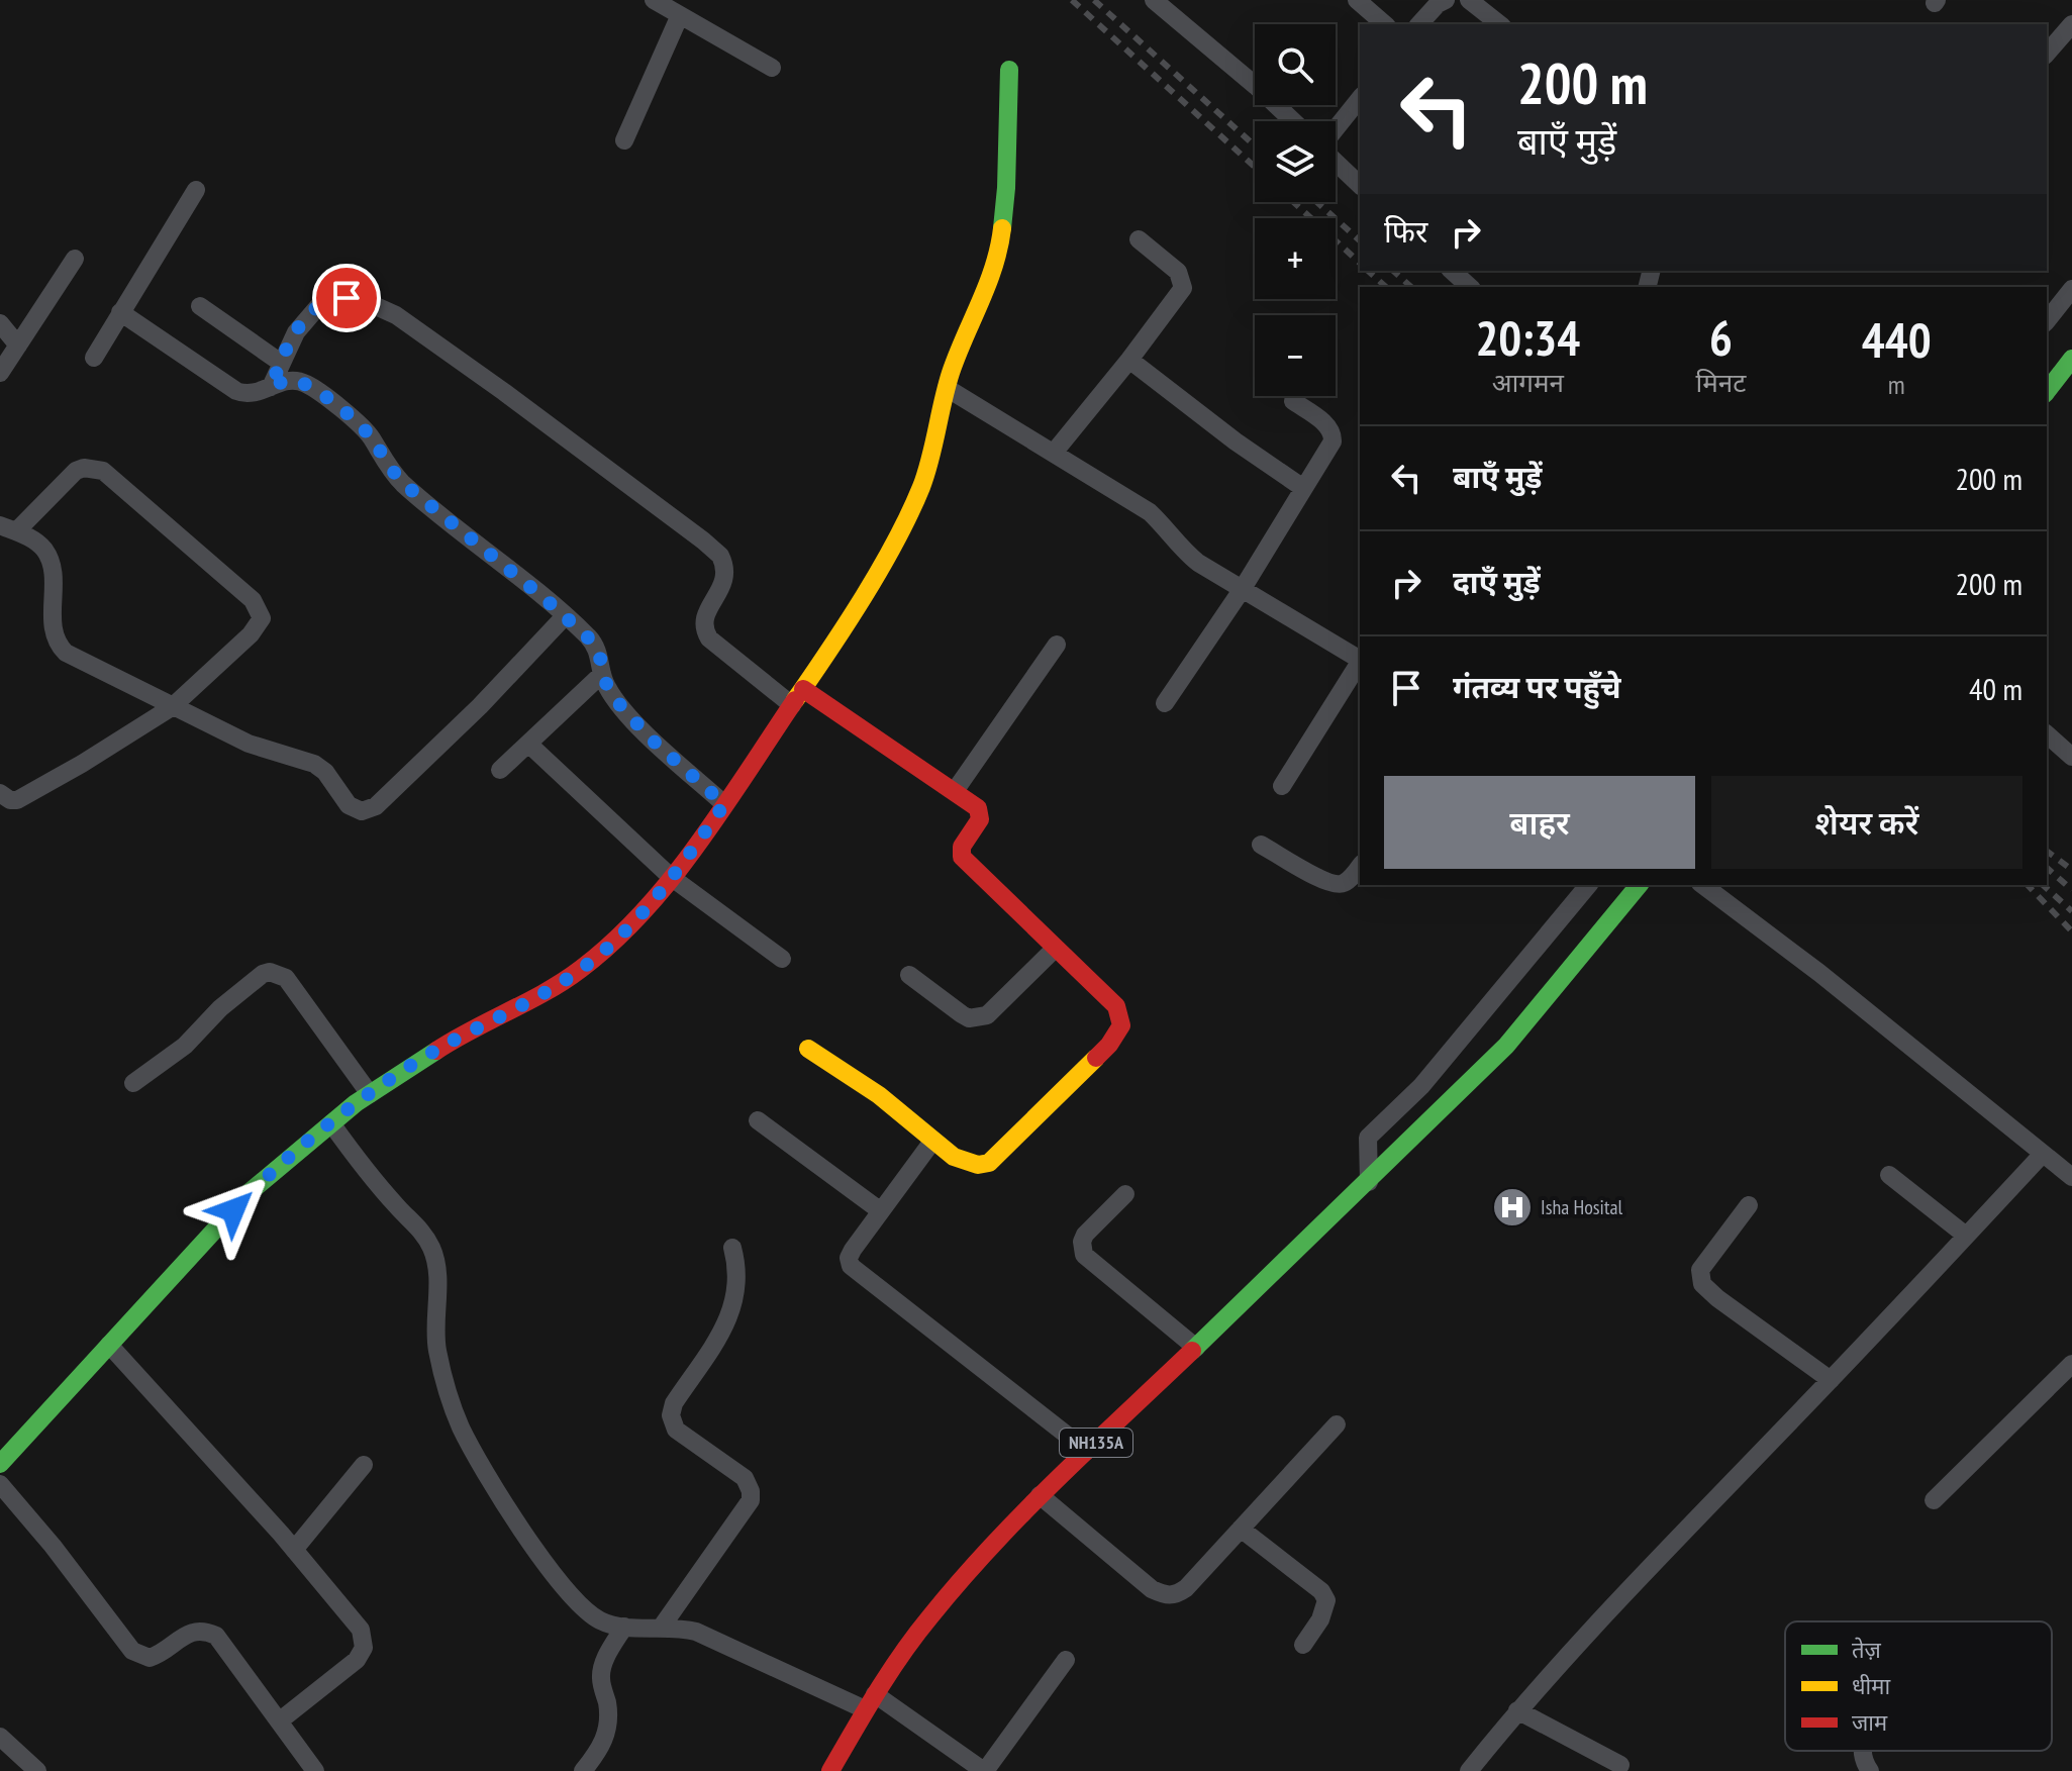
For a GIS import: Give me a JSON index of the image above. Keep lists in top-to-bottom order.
{
  "streets": {
    "main road": ["NH135A"]
  },
  "places": {
    "hospital": ["Isha Hosital"]
  },
  "legend": ["तेज़", "धीमा", "जाम"],
  "page": {
    "map_buttons": ["+", "−"],
    "turn": ["200 m", "बाएँ मुड़ें"],
    "then": "फिर",
    "eta": [
      "20:34",
      "आगमन",
      "6",
      "मिनट",
      "440",
      "m"
    ],
    "list": [
      {
        "name": "बाएँ मुड़ें",
        "value": "200 m"
      },
      {
        "name": "दाएँ मुड़ें",
        "value": "200 m"
      },
      {
        "name": "गंतव्य पर पहुँचे",
        "value": "40 m"
      }
    ],
    "buttons": ["बाहर", "शेयर करें"]
  }
}
